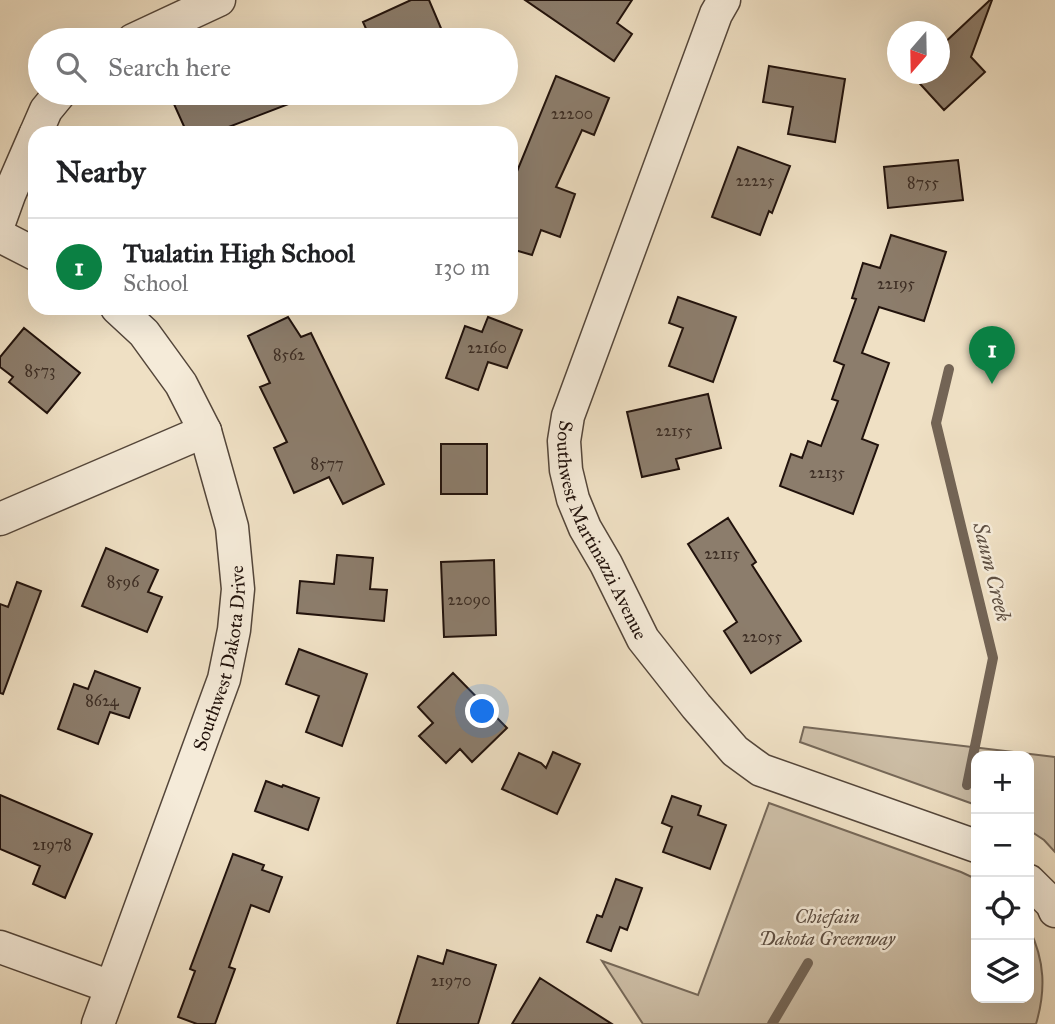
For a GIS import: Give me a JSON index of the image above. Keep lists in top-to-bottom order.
{
  "streets": {
    "street": ["Southwest Martinazzi Avenue", "Southwest Dakota Drive"]
  },
  "water": ["Saum Creek"],
  "parks": ["Chiefain Dakota Greenway"],
  "house_numbers": [
    "22200",
    "22225",
    "8755",
    "22195",
    "22160",
    "8562",
    "8573",
    "22155",
    "8577",
    "22135",
    "22115",
    "8596",
    "22090",
    "22055",
    "8624",
    "21978",
    "21970"
  ],
  "north": "bottom",
  "page": {
    "search": "Search here",
    "heading": "Nearby",
    "list": [
      {
        "mark": "1",
        "name": "Tualatin High School",
        "note": "School",
        "value": "130 m"
      }
    ],
    "pins": "1",
    "map_buttons": ["+", "−"]
  }
}
